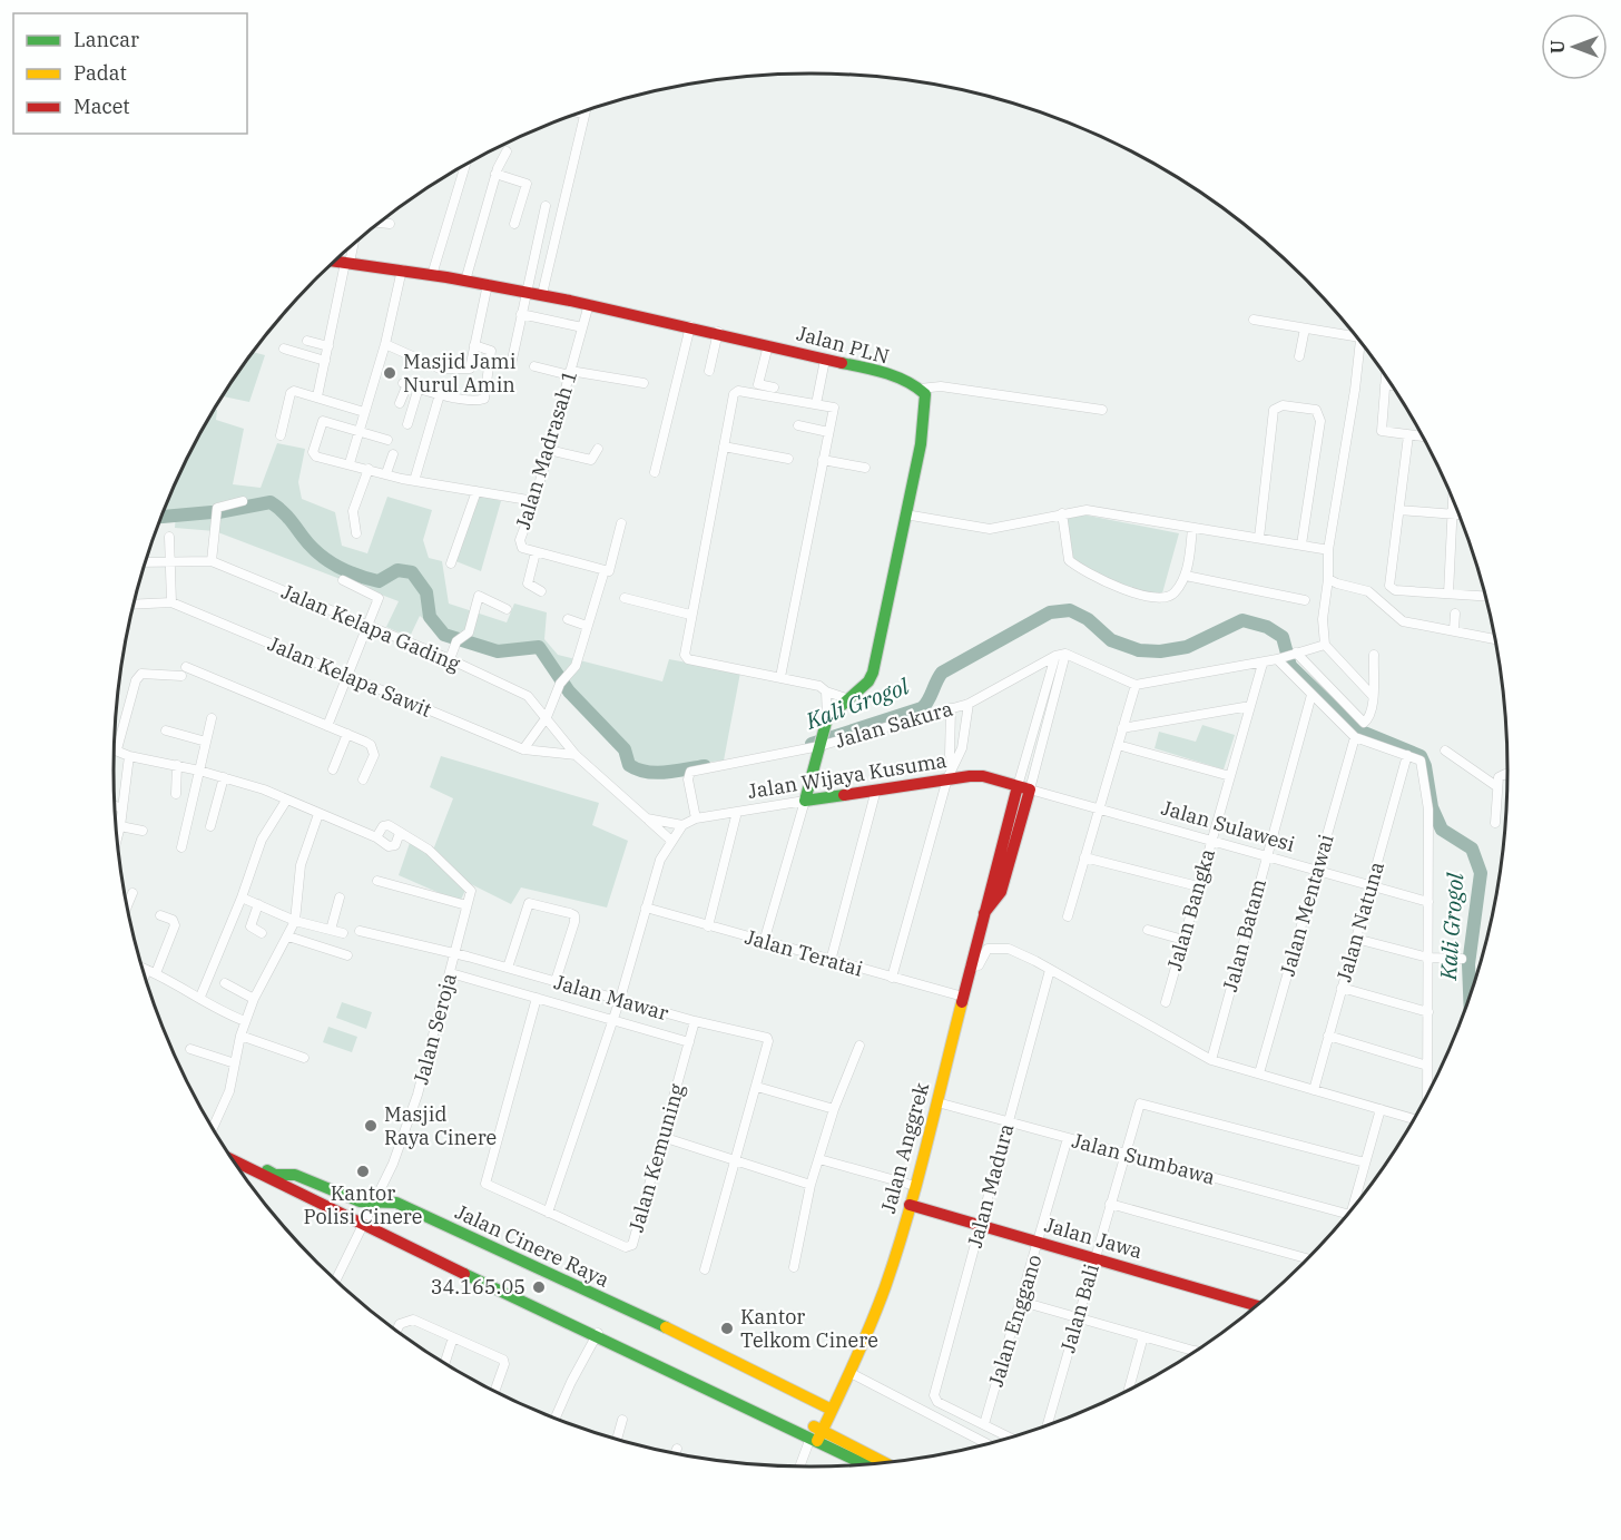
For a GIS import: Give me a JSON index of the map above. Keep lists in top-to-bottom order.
{
  "streets": {
    "street": [
      "Jalan PLN",
      "Jalan Madrasah 1",
      "Jalan Kelapa Gading",
      "Jalan Kelapa Sawit",
      "Jalan Sakura",
      "Jalan Wijaya Kusuma",
      "Jalan Sulawesi",
      "Jalan Mentawai",
      "Jalan Bangka",
      "Jalan Natuna",
      "Jalan Batam",
      "Jalan Teratai",
      "Jalan Mawar",
      "Jalan Seroja",
      "Jalan Anggrek",
      "Jalan Kemuning",
      "Jalan Sumbawa",
      "Jalan Madura",
      "Jalan Jawa",
      "Jalan Cinere Raya",
      "Jalan Bali",
      "Jalan Enggano"
    ]
  },
  "crossings": [
    ["Jalan PLN", "Jalan Madrasah 1"],
    ["Jalan Kelapa Gading", "Jalan Kelapa Sawit"],
    ["Jalan Sakura", "Jalan Wijaya Kusuma"],
    ["Jalan Sakura", "Jalan Anggrek"],
    ["Jalan Wijaya Kusuma", "Jalan Sulawesi"],
    ["Jalan Wijaya Kusuma", "Jalan Anggrek"],
    ["Jalan Sulawesi", "Jalan Mentawai"],
    ["Jalan Sulawesi", "Jalan Bangka"],
    ["Jalan Sulawesi", "Jalan Natuna"],
    ["Jalan Sulawesi", "Jalan Batam"],
    ["Jalan Sulawesi", "Jalan Anggrek"],
    ["Jalan Teratai", "Jalan Anggrek"],
    ["Jalan Mawar", "Jalan Seroja"],
    ["Jalan Mawar", "Jalan Kemuning"],
    ["Jalan Seroja", "Jalan Cinere Raya"],
    ["Jalan Anggrek", "Jalan Sumbawa"],
    ["Jalan Anggrek", "Jalan Jawa"],
    ["Jalan Anggrek", "Jalan Cinere Raya"],
    ["Jalan Sumbawa", "Jalan Madura"],
    ["Jalan Sumbawa", "Jalan Bali"],
    ["Jalan Sumbawa", "Jalan Enggano"],
    ["Jalan Madura", "Jalan Jawa"],
    ["Jalan Madura", "Jalan Enggano"],
    ["Jalan Jawa", "Jalan Bali"],
    ["Jalan Jawa", "Jalan Enggano"]
  ],
  "water": ["Kali Grogol"],
  "places": [
    "Masjid Jami Nurul Amin",
    "Masjid Raya Cinere",
    "Kantor Polisi Cinere",
    "34.165.05",
    "Kantor Telkom Cinere"
  ],
  "legend": ["Lancar", "Padat", "Macet"],
  "north": "left"
}
